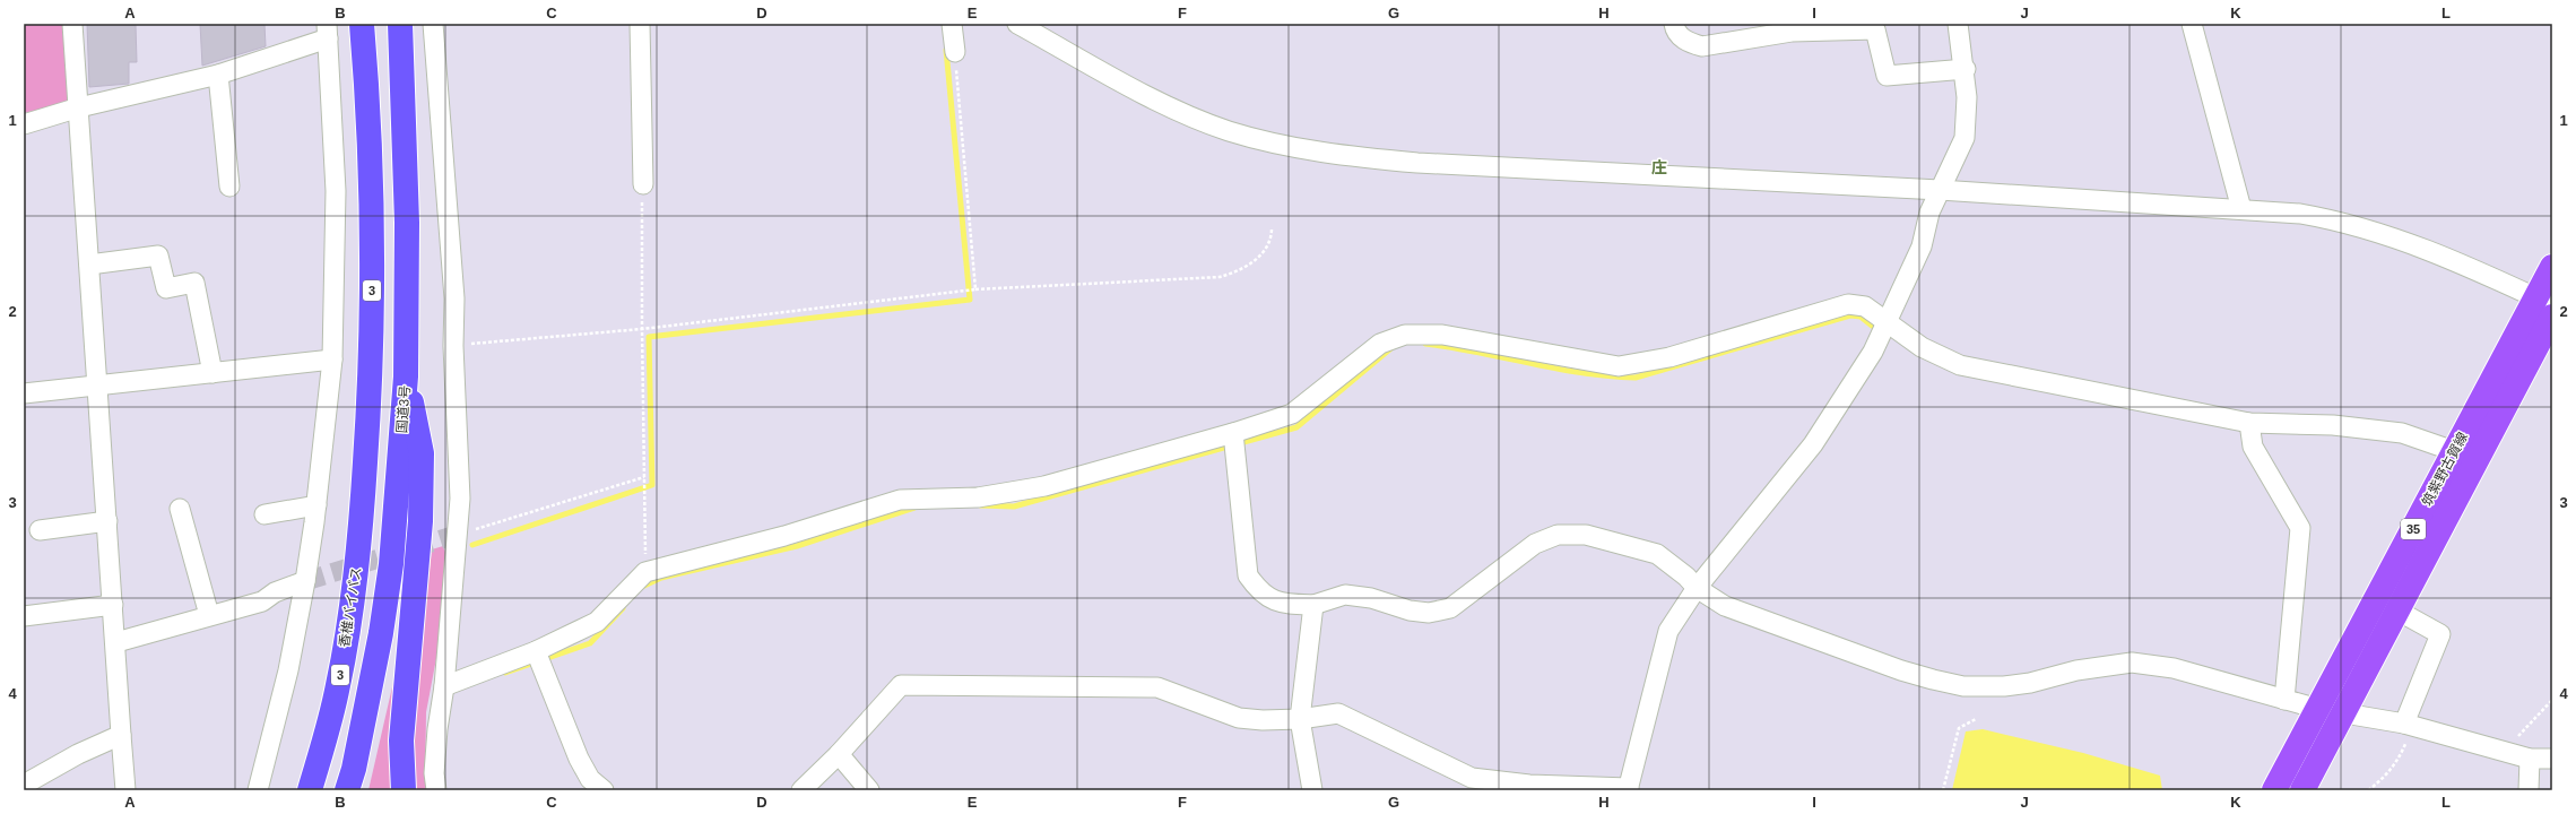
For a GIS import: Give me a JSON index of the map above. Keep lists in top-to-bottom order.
{
  "streets": {
    "highway": ["3", "国道3号", "香椎バイパス"],
    "main road": ["筑紫野古賀線", "35"]
  },
  "districts": ["庄"],
  "grid": {
    "columns": [
      "A",
      "B",
      "C",
      "D",
      "E",
      "F",
      "G",
      "H",
      "I",
      "J",
      "K",
      "L"
    ],
    "rows": [
      "1",
      "2",
      "3",
      "4"
    ]
  }
}
